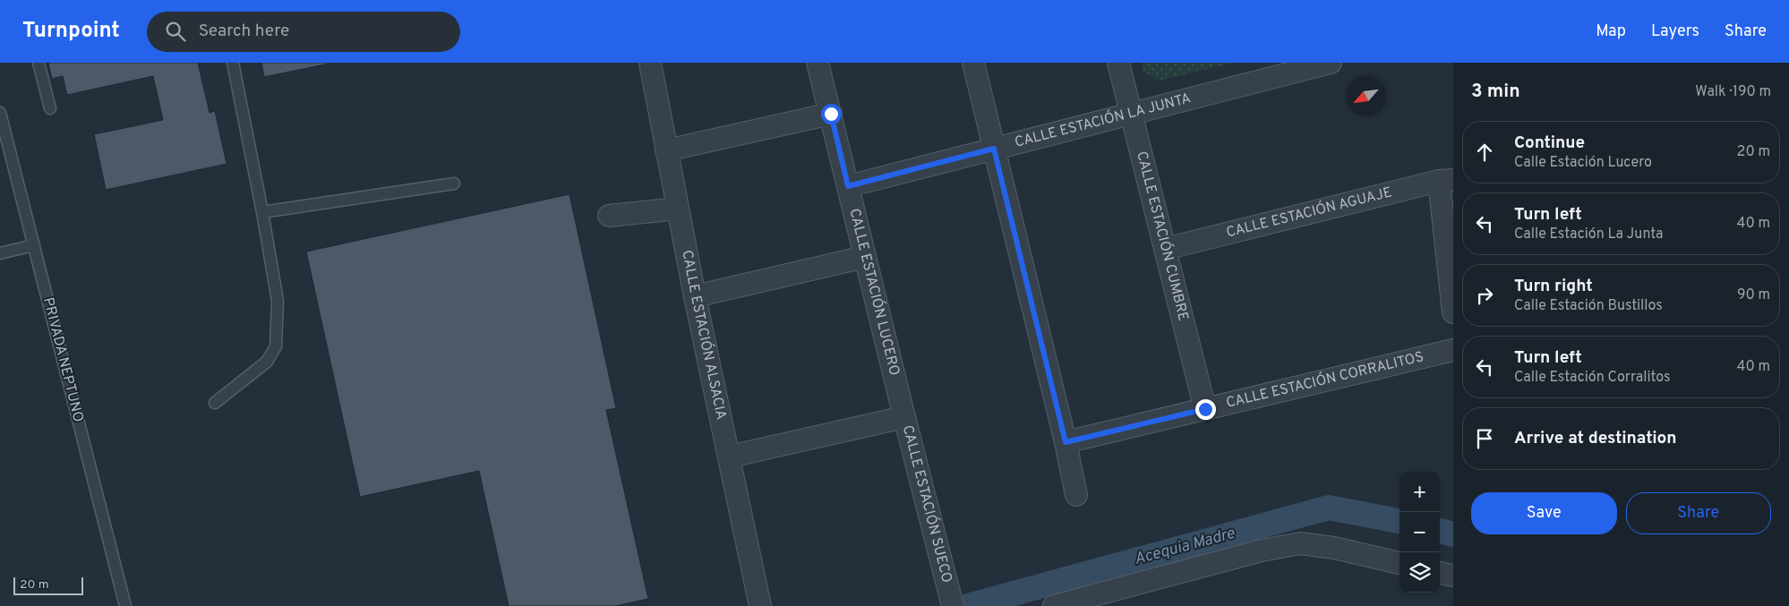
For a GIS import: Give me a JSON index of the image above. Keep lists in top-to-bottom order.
{
  "streets": {
    "street": [
      "CALLE ESTACIÓN LA JUNTA",
      "CALLE ESTACIÓN AGUAJE",
      "CALLE ESTACIÓN CUMBRE",
      "CALLE ESTACIÓN LUCERO",
      "CALLE ESTACIÓN ALSACIA",
      "CALLE ESTACIÓN CORRALITOS",
      "CALLE ESTACIÓN SUECO"
    ],
    "lane": ["PRIVADA NEPTUNO"]
  },
  "crossings": [
    ["CALLE ESTACIÓN LA JUNTA", "CALLE ESTACIÓN CUMBRE"],
    ["CALLE ESTACIÓN LA JUNTA", "CALLE ESTACIÓN LUCERO"],
    ["CALLE ESTACIÓN AGUAJE", "CALLE ESTACIÓN CUMBRE"],
    ["CALLE ESTACIÓN CUMBRE", "CALLE ESTACIÓN CORRALITOS"],
    ["CALLE ESTACIÓN LUCERO", "CALLE ESTACIÓN SUECO"],
    ["CALLE ESTACIÓN ALSACIA", "CALLE ESTACIÓN SUECO"]
  ],
  "water": ["Acequia Madre"],
  "scale_bar": "20 m",
  "north": "bottom left",
  "page": {
    "header": "Turnpoint",
    "search": "Search here",
    "nav": ["Map", "Layers", "Share"],
    "heading": ["3 min", "Walk · 190 m"],
    "list": [
      ["Continue", "Calle Estación Lucero", "20 m"],
      ["Turn left", "Calle Estación La Junta", "40 m"],
      ["Turn right", "Calle Estación Bustillos", "90 m"],
      ["Turn left", "Calle Estación Corralitos", "40 m"],
      "Arrive at destination"
    ],
    "map_buttons": ["+", "−"],
    "buttons": ["Save", "Share"],
    "scale": "20 m"
  }
}
